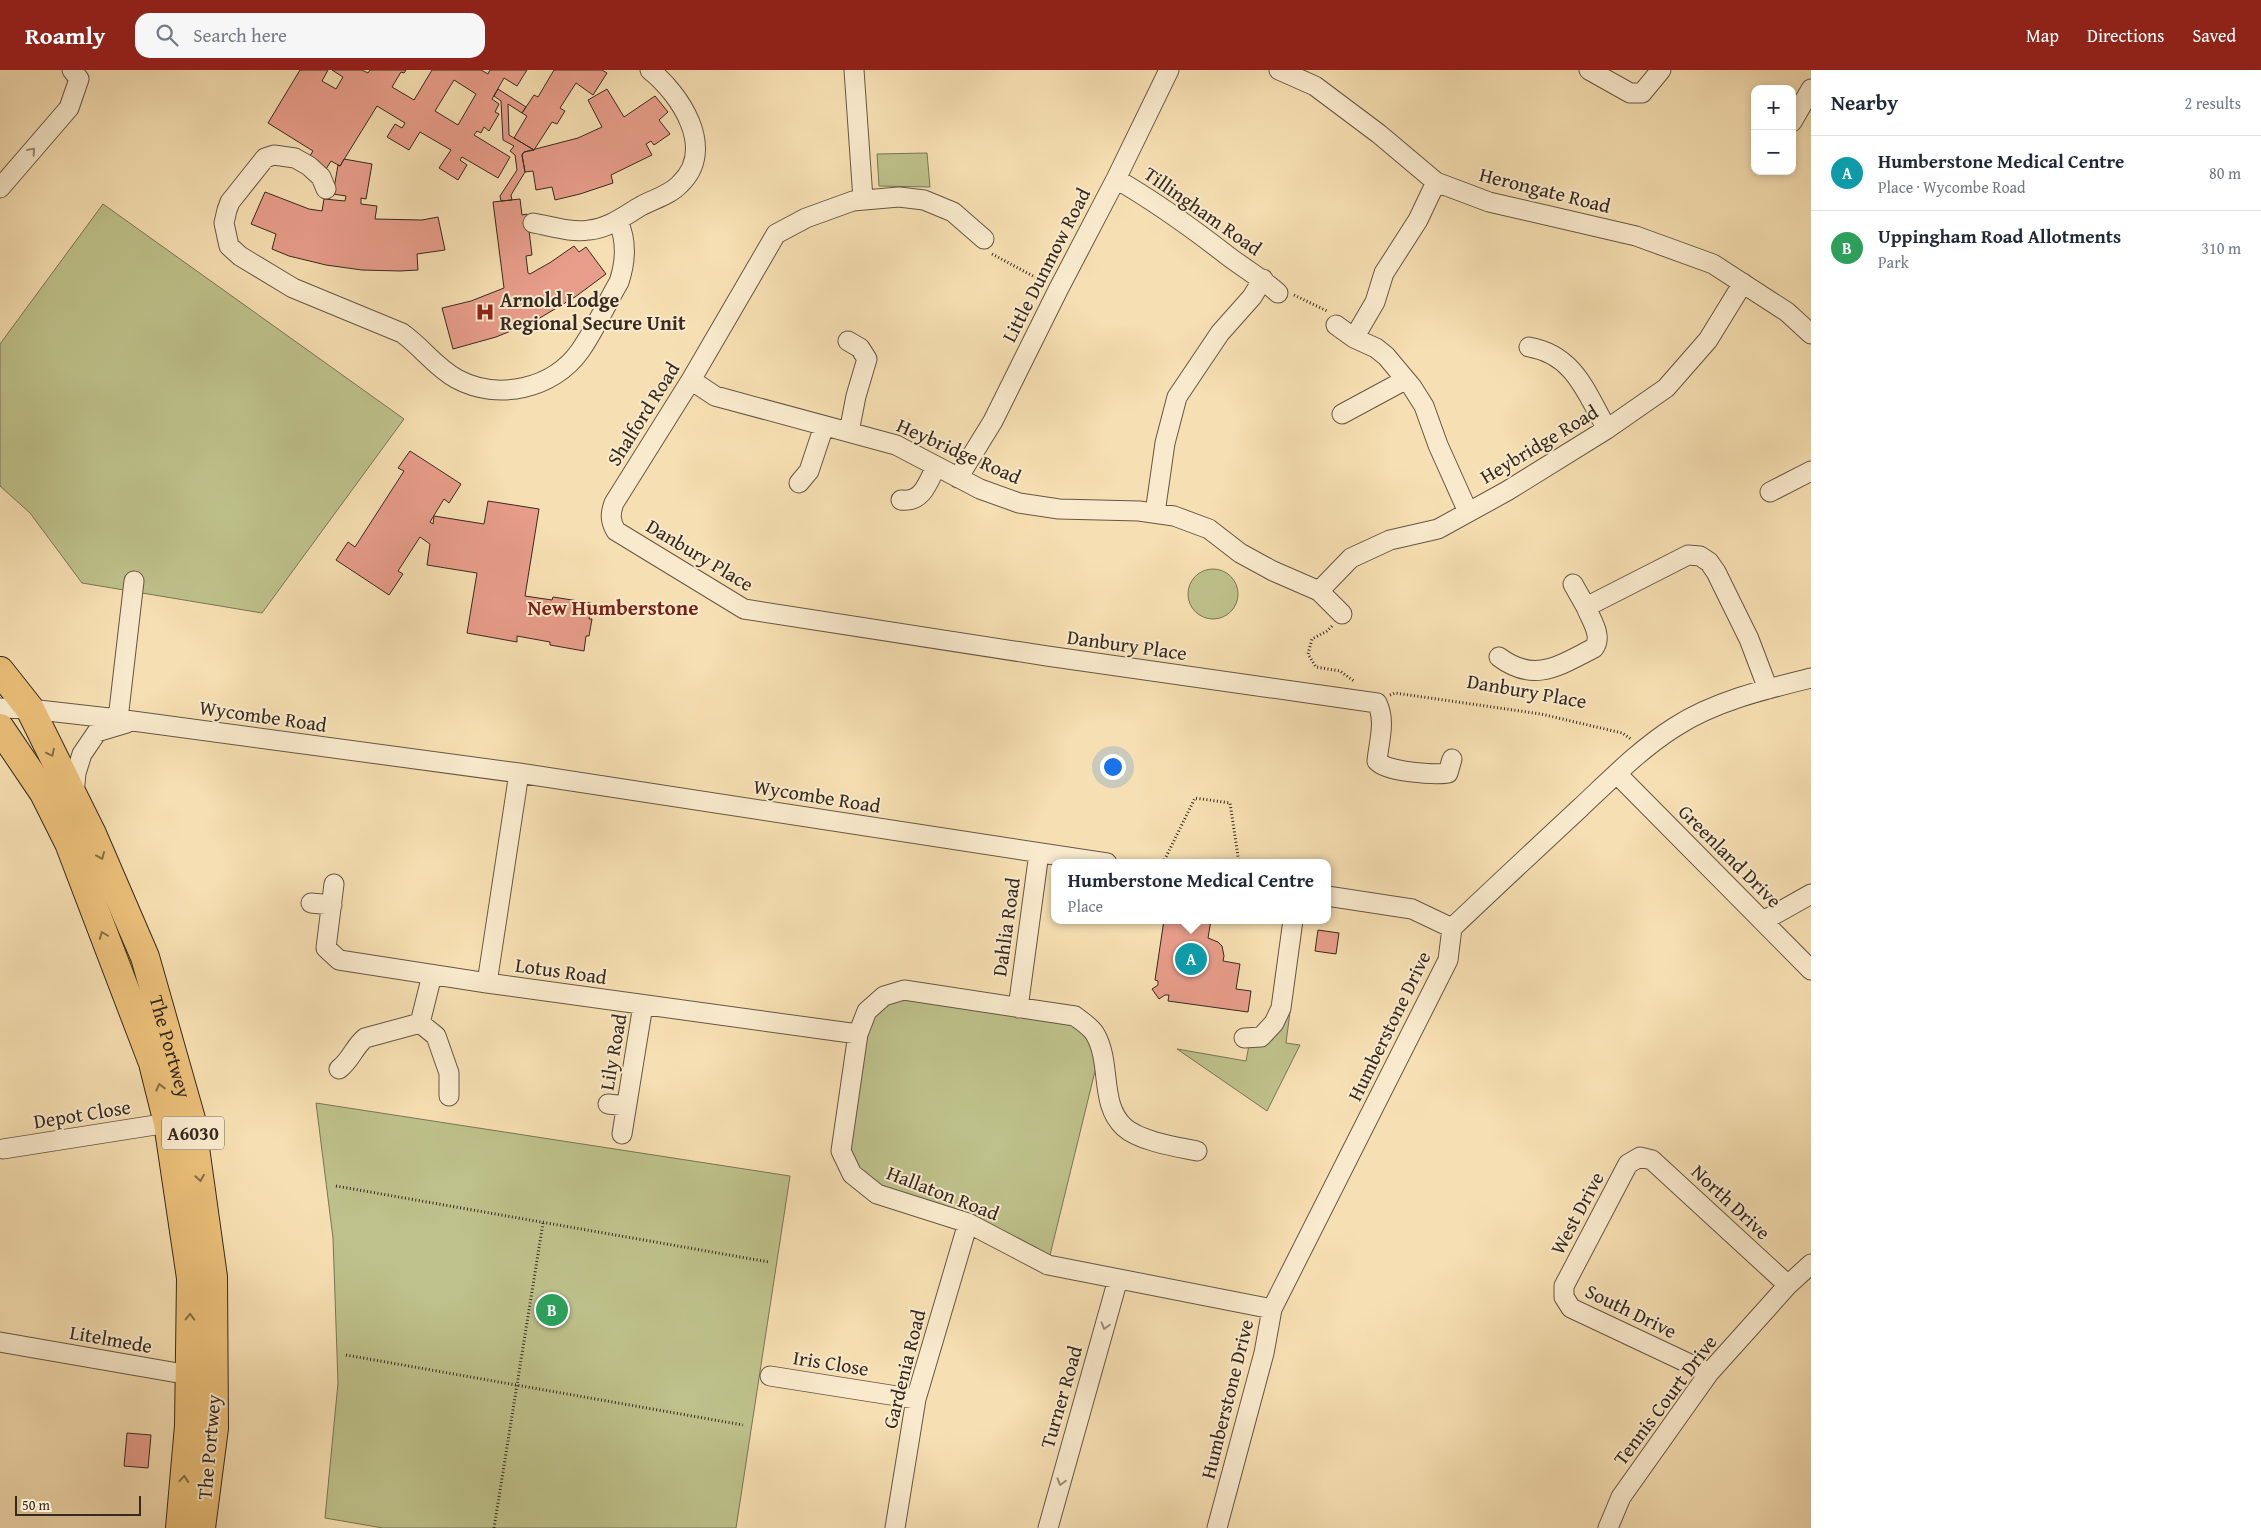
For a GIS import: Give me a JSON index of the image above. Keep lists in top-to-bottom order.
{
  "streets": {
    "highway": ["The Portwey", "A6030"],
    "street": [
      "Herongate Road",
      "Tillingham Road",
      "Little Dunmow Road",
      "Shalford Road",
      "Heybridge Road",
      "Danbury Place",
      "Wycombe Road",
      "Greenland Drive",
      "Dahlia Road",
      "Lotus Road",
      "Humberstone Drive",
      "Lily Road",
      "Depot Close",
      "Hallaton Road",
      "North Drive",
      "West Drive",
      "South Drive",
      "Litelmede",
      "Iris Close",
      "Gardenia Road",
      "Turner Road",
      "Tennis Court Drive"
    ]
  },
  "crossings": [
    ["Herongate Road", "Heybridge Road"],
    ["Tillingham Road", "Little Dunmow Road"],
    ["Tillingham Road", "Heybridge Road"],
    ["Little Dunmow Road", "Heybridge Road"],
    ["Shalford Road", "Heybridge Road"],
    ["Shalford Road", "Danbury Place"],
    ["Wycombe Road", "Dahlia Road"],
    ["Wycombe Road", "The Portwey"],
    ["Wycombe Road", "A6030"],
    ["Dahlia Road", "Hallaton Road"],
    ["Lotus Road", "Lily Road"],
    ["Lotus Road", "Hallaton Road"],
    ["Humberstone Drive", "Hallaton Road"],
    ["The Portwey", "Depot Close"],
    ["The Portwey", "A6030"],
    ["The Portwey", "Litelmede"],
    ["Hallaton Road", "Gardenia Road"],
    ["Hallaton Road", "Turner Road"],
    ["North Drive", "West Drive"],
    ["North Drive", "Tennis Court Drive"],
    ["West Drive", "South Drive"],
    ["South Drive", "Tennis Court Drive"],
    ["Iris Close", "Gardenia Road"]
  ],
  "one_way": ["Turner Road"],
  "districts": ["New Humberstone"],
  "places": {
    "hospital": ["Arnold Lodge Regional Secure Unit"]
  },
  "scale_bar": "50 m",
  "page": {
    "header": "Roamly",
    "search": "Search here",
    "nav": ["Map", "Directions", "Saved"],
    "heading": ["Nearby", "2 results"],
    "map_buttons": ["+", "−"],
    "list": [
      {
        "mark": "A",
        "name": "Humberstone Medical Centre",
        "note": "Place · Wycombe Road",
        "value": "80 m"
      },
      {
        "mark": "B",
        "name": "Uppingham Road Allotments",
        "note": "Park",
        "value": "310 m"
      }
    ],
    "popup": ["Humberstone Medical Centre", "Place"],
    "pins": ["A", "B"],
    "scale": "50 m"
  }
}
